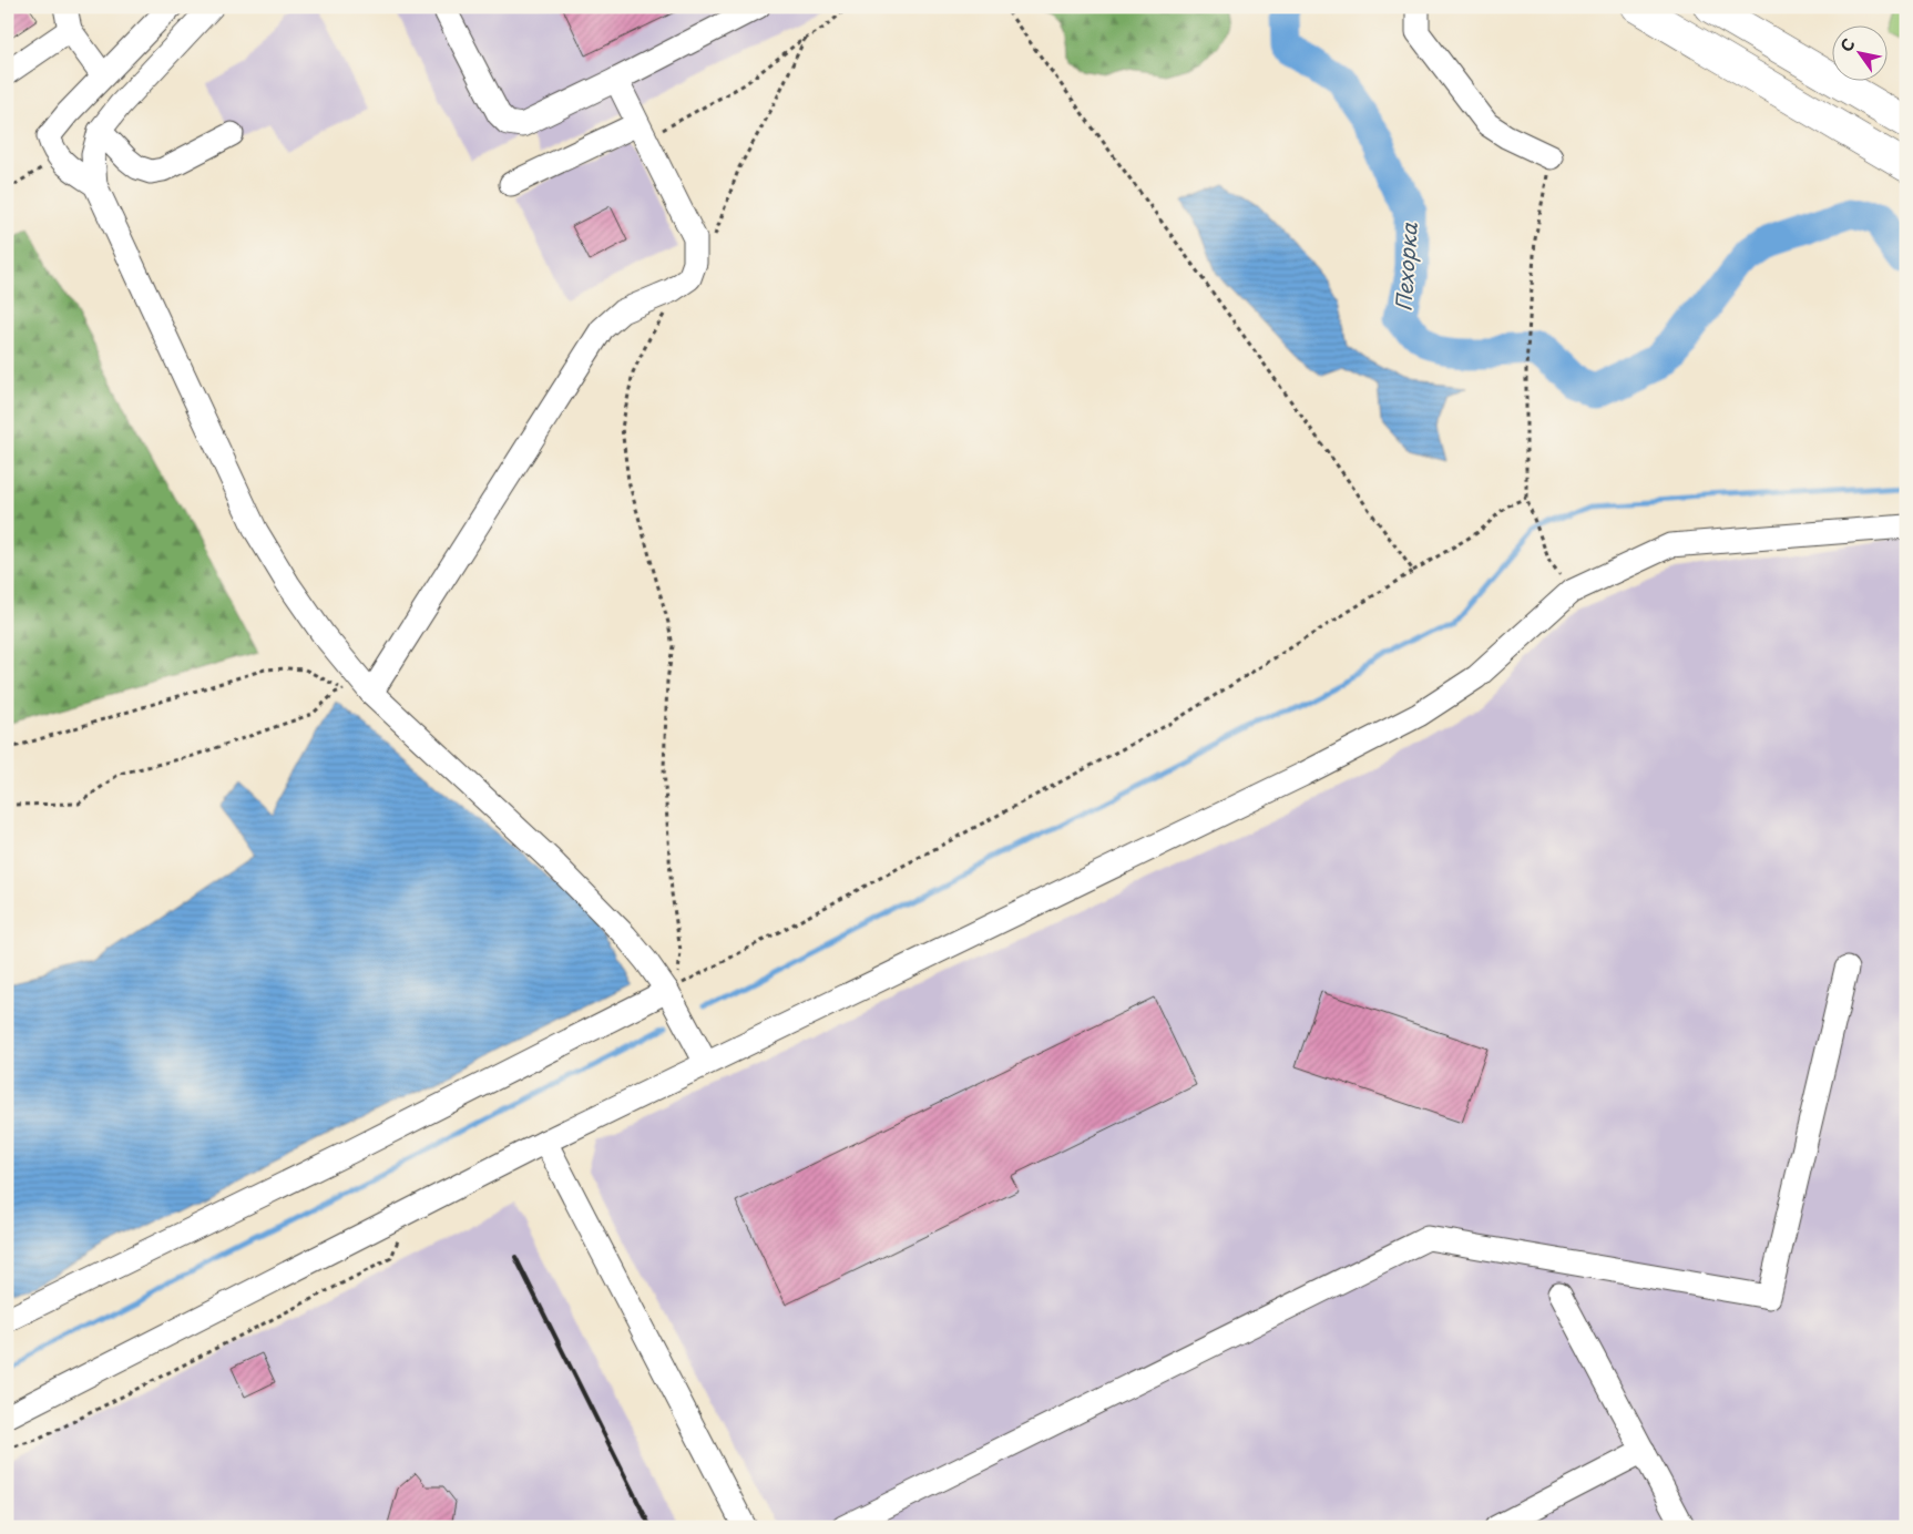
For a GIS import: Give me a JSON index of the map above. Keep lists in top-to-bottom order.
{
  "water": ["Пехорка"],
  "north": "top left"
}
